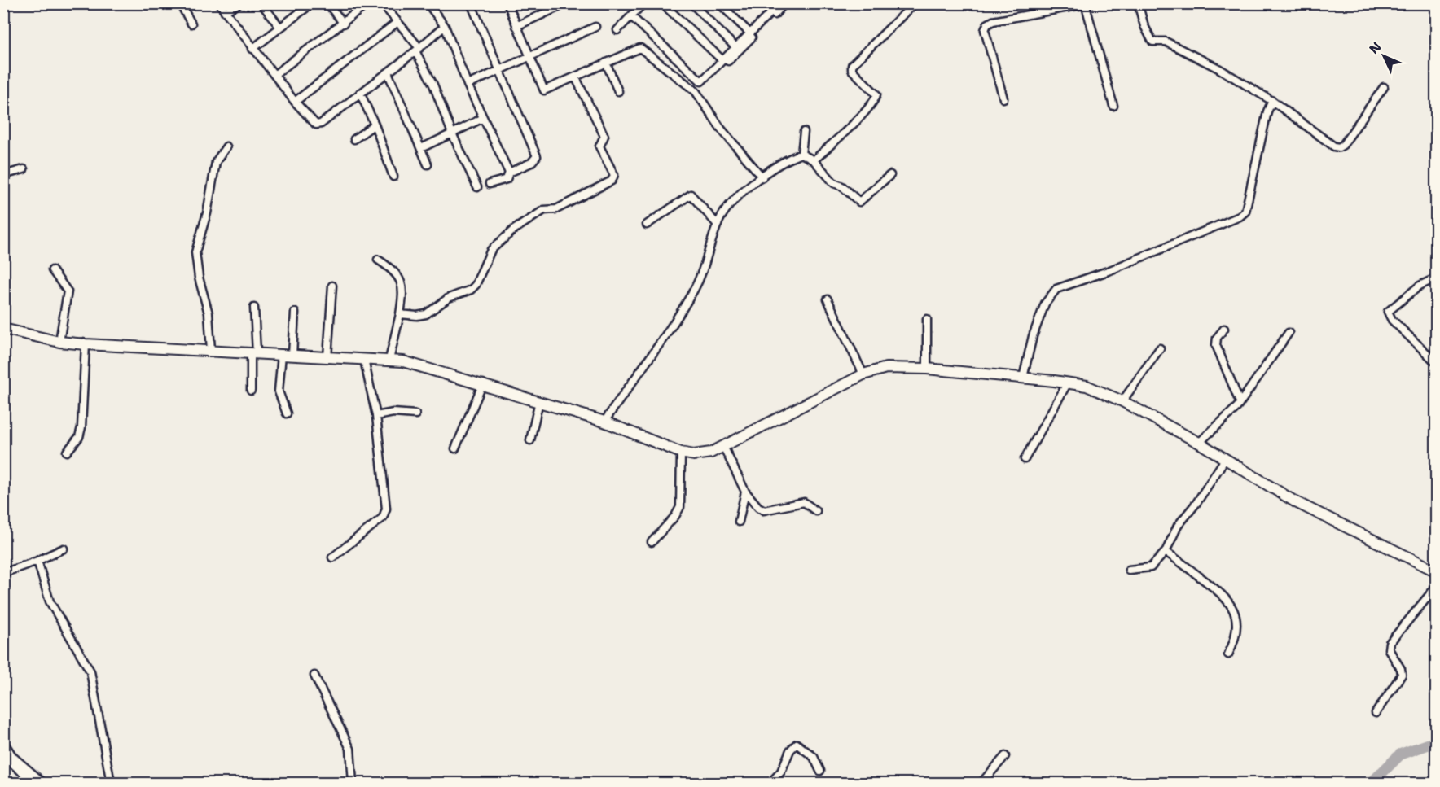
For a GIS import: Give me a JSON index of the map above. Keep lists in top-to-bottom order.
{
  "north": "top left"
}
